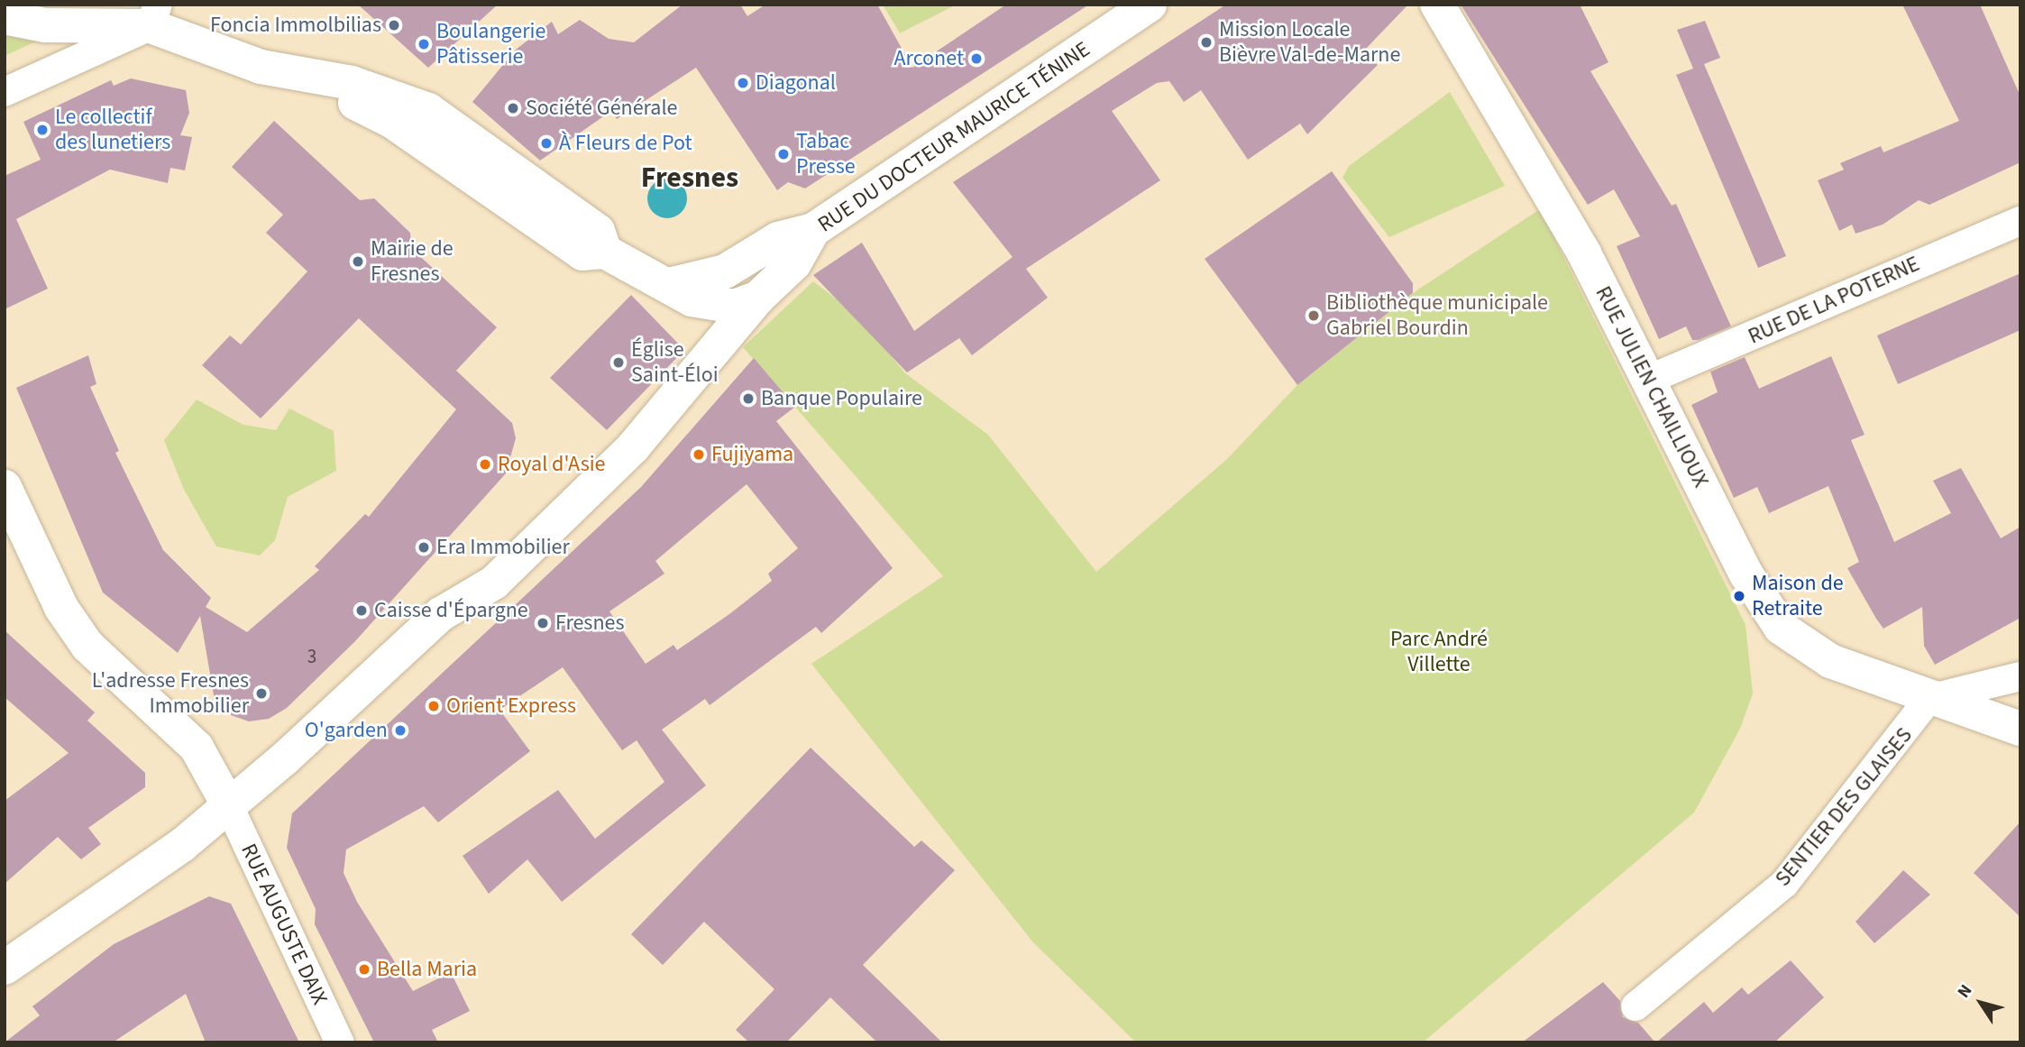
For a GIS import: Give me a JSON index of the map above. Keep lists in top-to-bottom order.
{
  "streets": {
    "street": [
      "RUE DU DOCTEUR MAURICE TÉNINE",
      "RUE DE LA POTERNE",
      "RUE JULIEN CHAILLIOUX",
      "SENTIER DES GLAISES",
      "RUE AUGUSTE DAIX"
    ]
  },
  "crossings": [
    ["RUE DU DOCTEUR MAURICE TÉNINE", "RUE AUGUSTE DAIX"],
    ["RUE DE LA POTERNE", "RUE JULIEN CHAILLIOUX"],
    ["RUE JULIEN CHAILLIOUX", "SENTIER DES GLAISES"]
  ],
  "districts": ["Fresnes"],
  "parks": ["Parc André Villette"],
  "places": [
    "Foncia Immolbilias",
    "Mission Locale Bièvre Val-de-Marne",
    "Boulangerie Pâtisserie",
    "Arconet",
    "Diagonal",
    "Société Générale",
    "Le collectif des lunetiers",
    "À Fleurs de Pot",
    "Tabac Presse",
    "Mairie de Fresnes",
    "Bibliothèque municipale Gabriel Bourdin",
    "Église Saint-Éloi",
    "Banque Populaire",
    "Fujiyama",
    "Royal d'Asie",
    "Era Immobilier",
    "Maison de Retraite",
    "Caisse d'Épargne",
    "Fresnes",
    "L'adresse Fresnes Immobilier",
    "Orient Express",
    "O'garden",
    "Bella Maria"
  ],
  "house_numbers": ["3"],
  "north": "top left"
}
